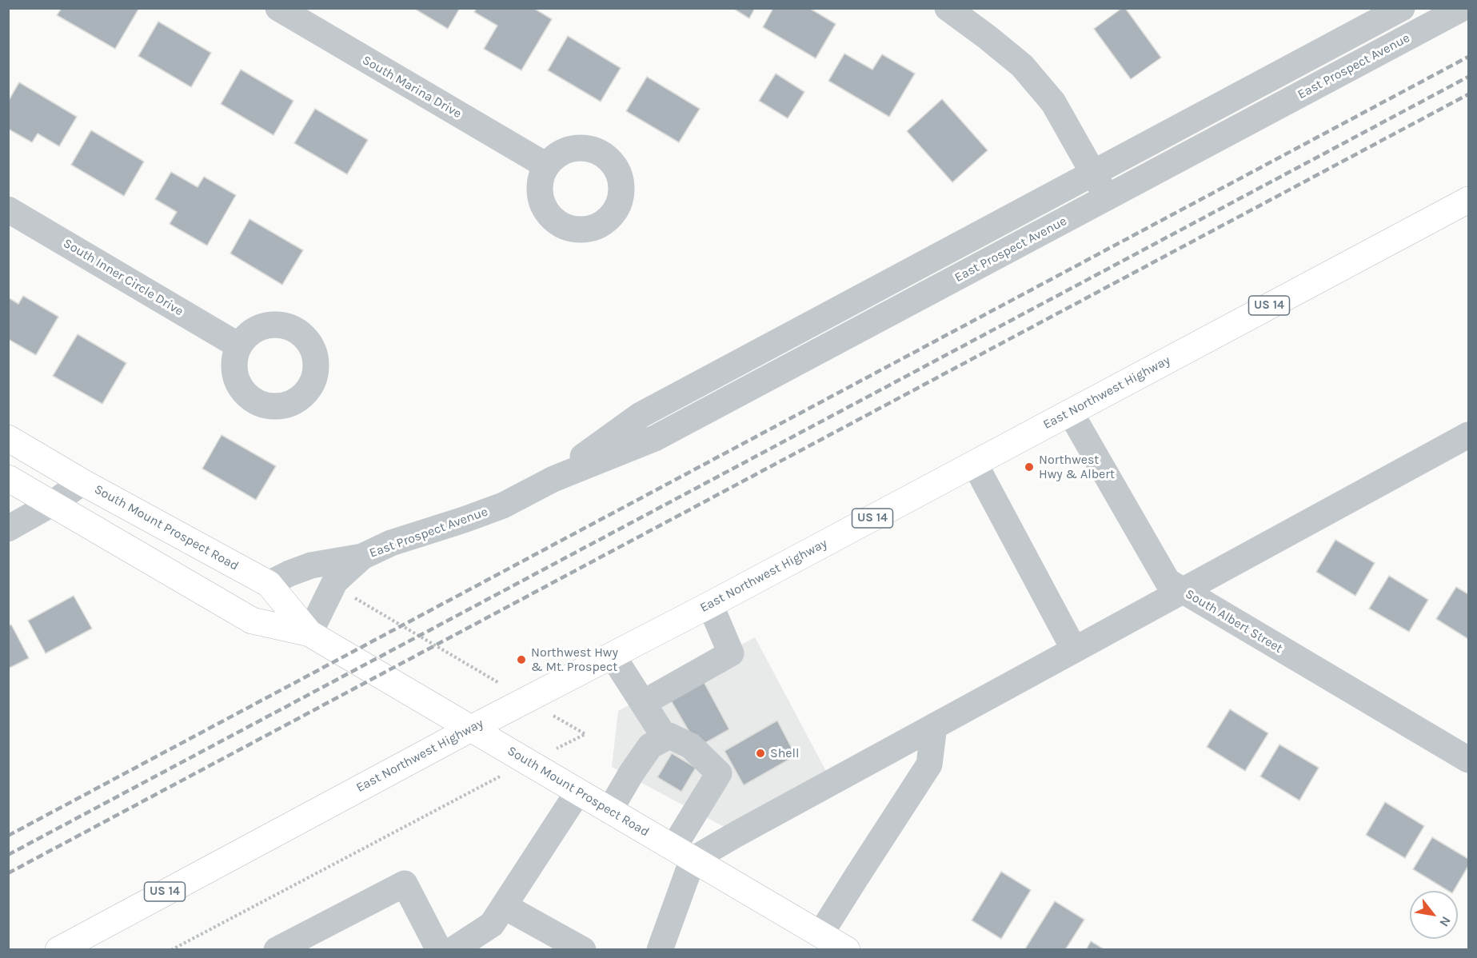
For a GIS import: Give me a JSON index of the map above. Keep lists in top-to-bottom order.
{
  "streets": {
    "main road": ["US 14", "East Northwest Highway", "South Mount Prospect Road"],
    "street": [
      "East Prospect Avenue",
      "South Marina Drive",
      "South Inner Circle Drive",
      "South Albert Street"
    ]
  },
  "crossings": [
    ["East Prospect Avenue", "South Mount Prospect Road"],
    ["East Northwest Highway", "South Mount Prospect Road"],
    ["East Northwest Highway", "South Albert Street"]
  ],
  "places": ["Northwest Hwy & Albert", "Northwest Hwy & Mt. Prospect", "Shell"],
  "north": "bottom right"
}
